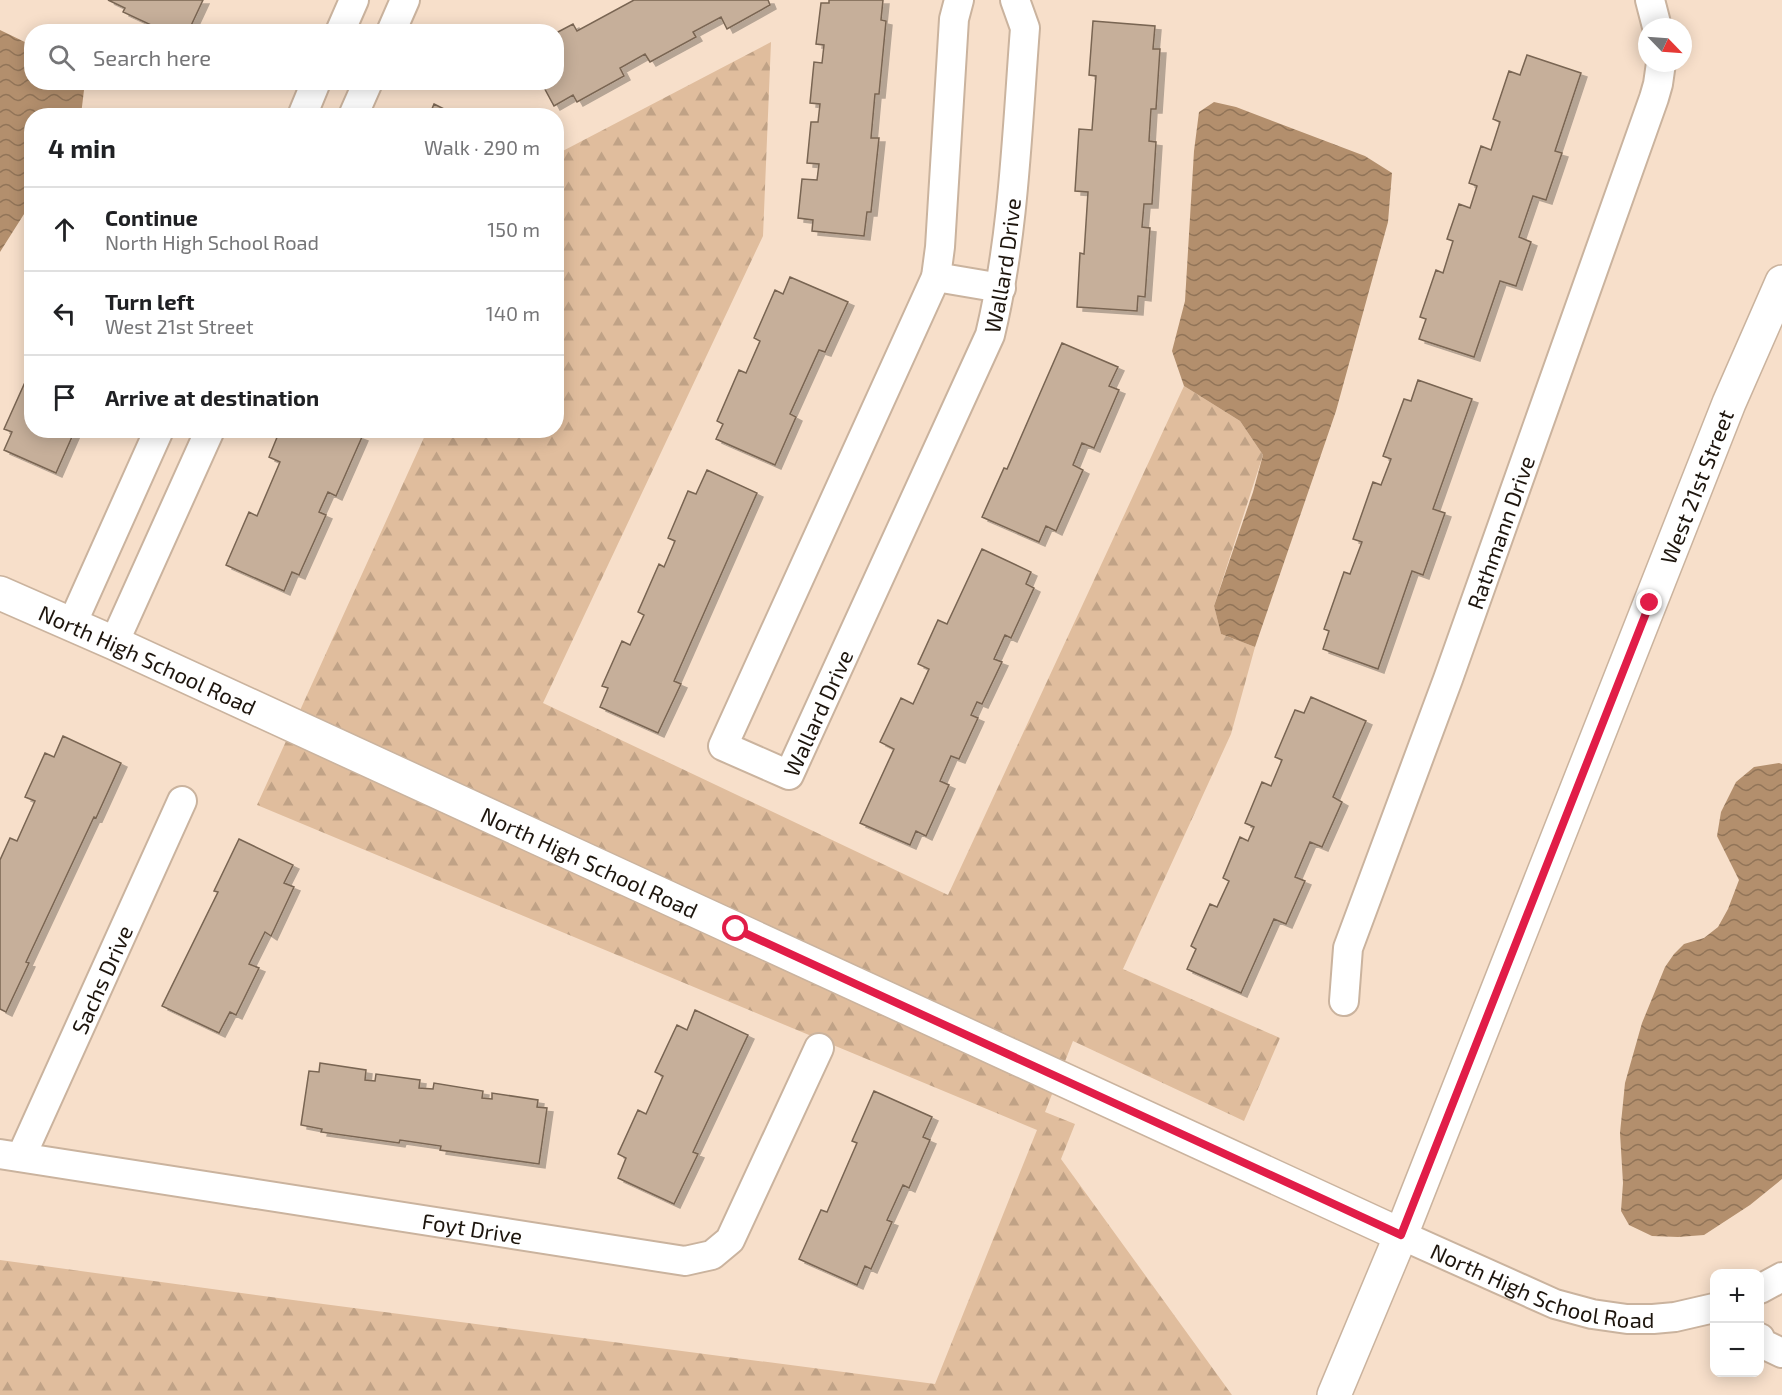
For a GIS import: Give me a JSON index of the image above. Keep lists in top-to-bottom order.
{
  "streets": {
    "street": [
      "Wallard Drive",
      "West 21st Street",
      "Rathmann Drive",
      "North High School Road",
      "Sachs Drive",
      "Foyt Drive"
    ]
  },
  "crossings": [
    ["West 21st Street", "North High School Road"],
    ["Sachs Drive", "Foyt Drive"]
  ],
  "north": "bottom right",
  "page": {
    "search": "Search here",
    "heading": ["4 min", "Walk · 290 m"],
    "list": [
      ["Continue", "North High School Road", "150 m"],
      ["Turn left", "West 21st Street", "140 m"],
      "Arrive at destination"
    ],
    "map_buttons": ["+", "−"]
  }
}
